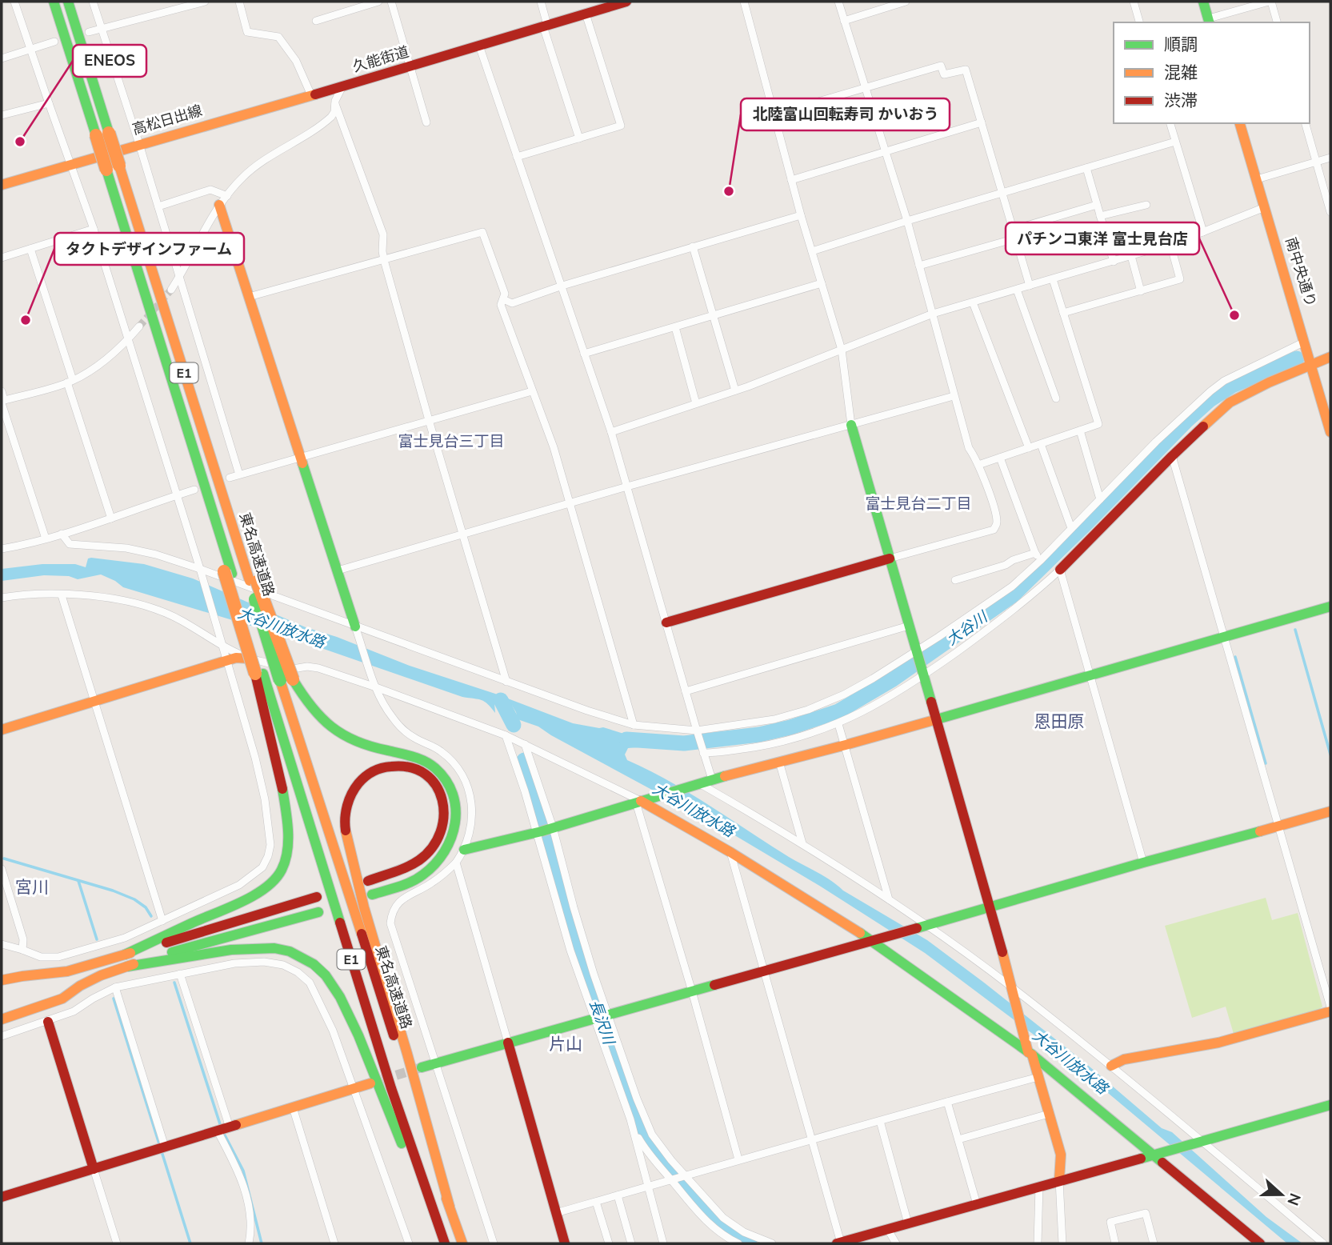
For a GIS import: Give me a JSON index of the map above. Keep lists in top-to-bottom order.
{
  "streets": {
    "main road": [
      "久能街道",
      "高松日出線",
      "南中央通り",
      "E1",
      "東名高速道路"
    ]
  },
  "crossings": [
    ["久能街道", "高松日出線"]
  ],
  "districts": [
    "富士見台三丁目",
    "富士見台二丁目",
    "恩田原",
    "宮川",
    "片山"
  ],
  "water": ["大谷川放水路", "大谷川", "長沢川"],
  "places": [
    "ENEOS",
    "北陸富山回転寿司 かいおう",
    "パチンコ東洋 富士見台店",
    "タクトデザインファーム"
  ],
  "legend": ["順調", "混雑", "渋滞"],
  "north": "right"
}
